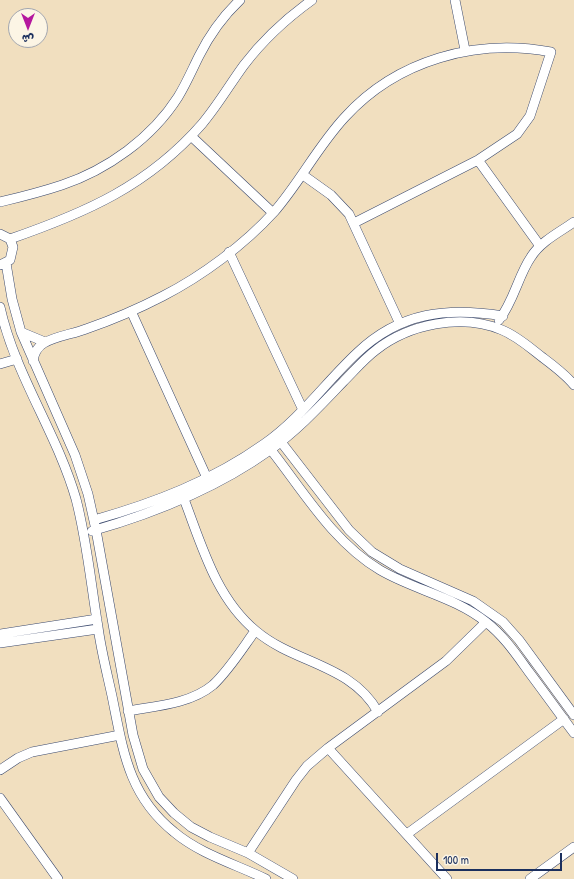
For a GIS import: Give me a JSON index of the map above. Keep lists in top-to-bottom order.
{
  "scale_bar": "100 m",
  "north": "bottom"
}
